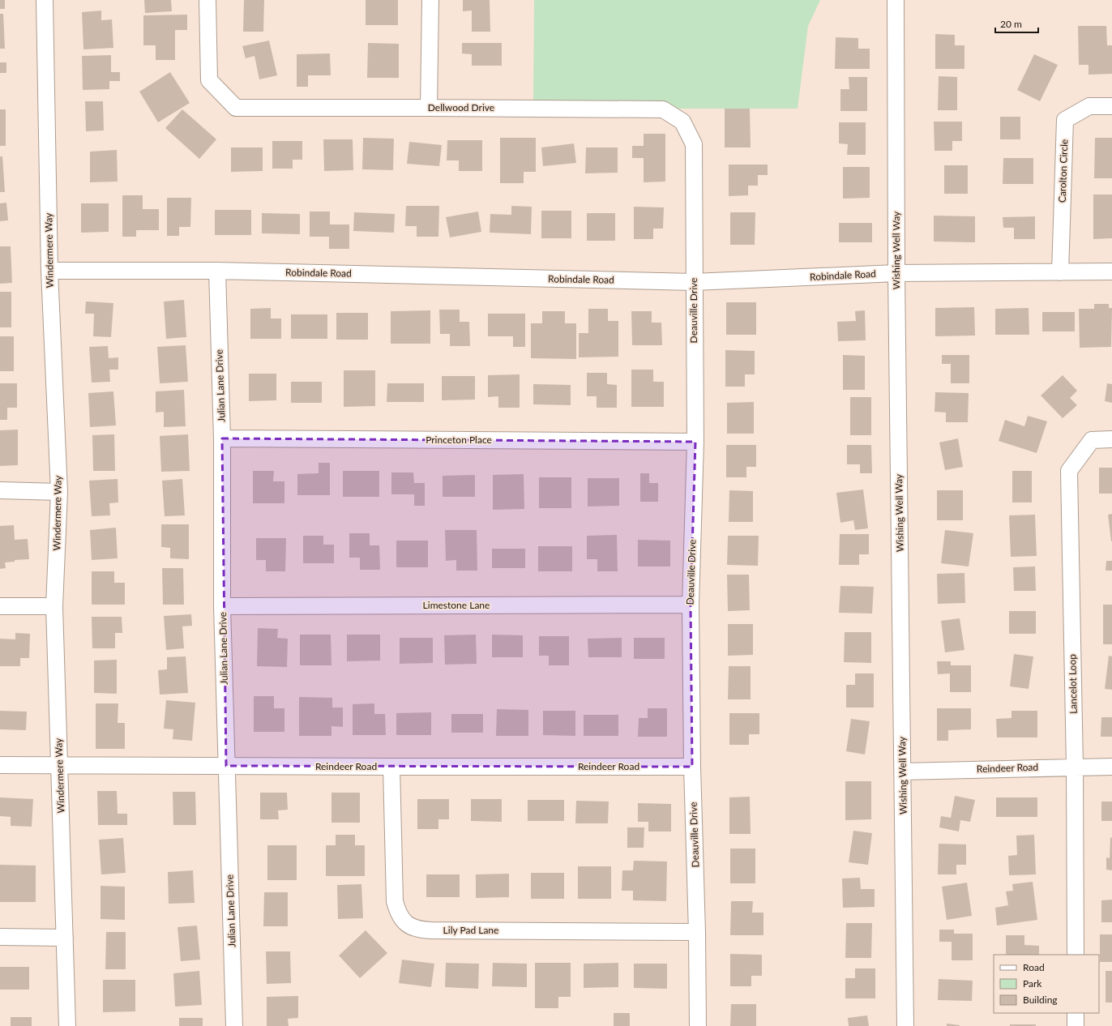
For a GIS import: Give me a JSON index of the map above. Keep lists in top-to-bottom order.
{
  "streets": {
    "street": [
      "Dellwood Drive",
      "Carolton Circle",
      "Windermere Way",
      "Wishing Well Way",
      "Robindale Road",
      "Deauville Drive",
      "Julian Lane Drive",
      "Princeton Place",
      "Limestone Lane",
      "Lancelot Loop",
      "Reindeer Road",
      "Lily Pad Lane"
    ]
  },
  "crossings": [
    ["Dellwood Drive", "Deauville Drive"],
    ["Carolton Circle", "Robindale Road"],
    ["Windermere Way", "Robindale Road"],
    ["Windermere Way", "Reindeer Road"],
    ["Wishing Well Way", "Robindale Road"],
    ["Wishing Well Way", "Reindeer Road"],
    ["Robindale Road", "Deauville Drive"],
    ["Robindale Road", "Julian Lane Drive"],
    ["Deauville Drive", "Princeton Place"],
    ["Deauville Drive", "Limestone Lane"],
    ["Deauville Drive", "Reindeer Road"],
    ["Deauville Drive", "Lily Pad Lane"],
    ["Julian Lane Drive", "Princeton Place"],
    ["Julian Lane Drive", "Limestone Lane"],
    ["Julian Lane Drive", "Reindeer Road"],
    ["Lancelot Loop", "Reindeer Road"],
    ["Reindeer Road", "Lily Pad Lane"]
  ],
  "legend": ["Road", "Park", "Building"],
  "scale_bar": "20 m"
}
